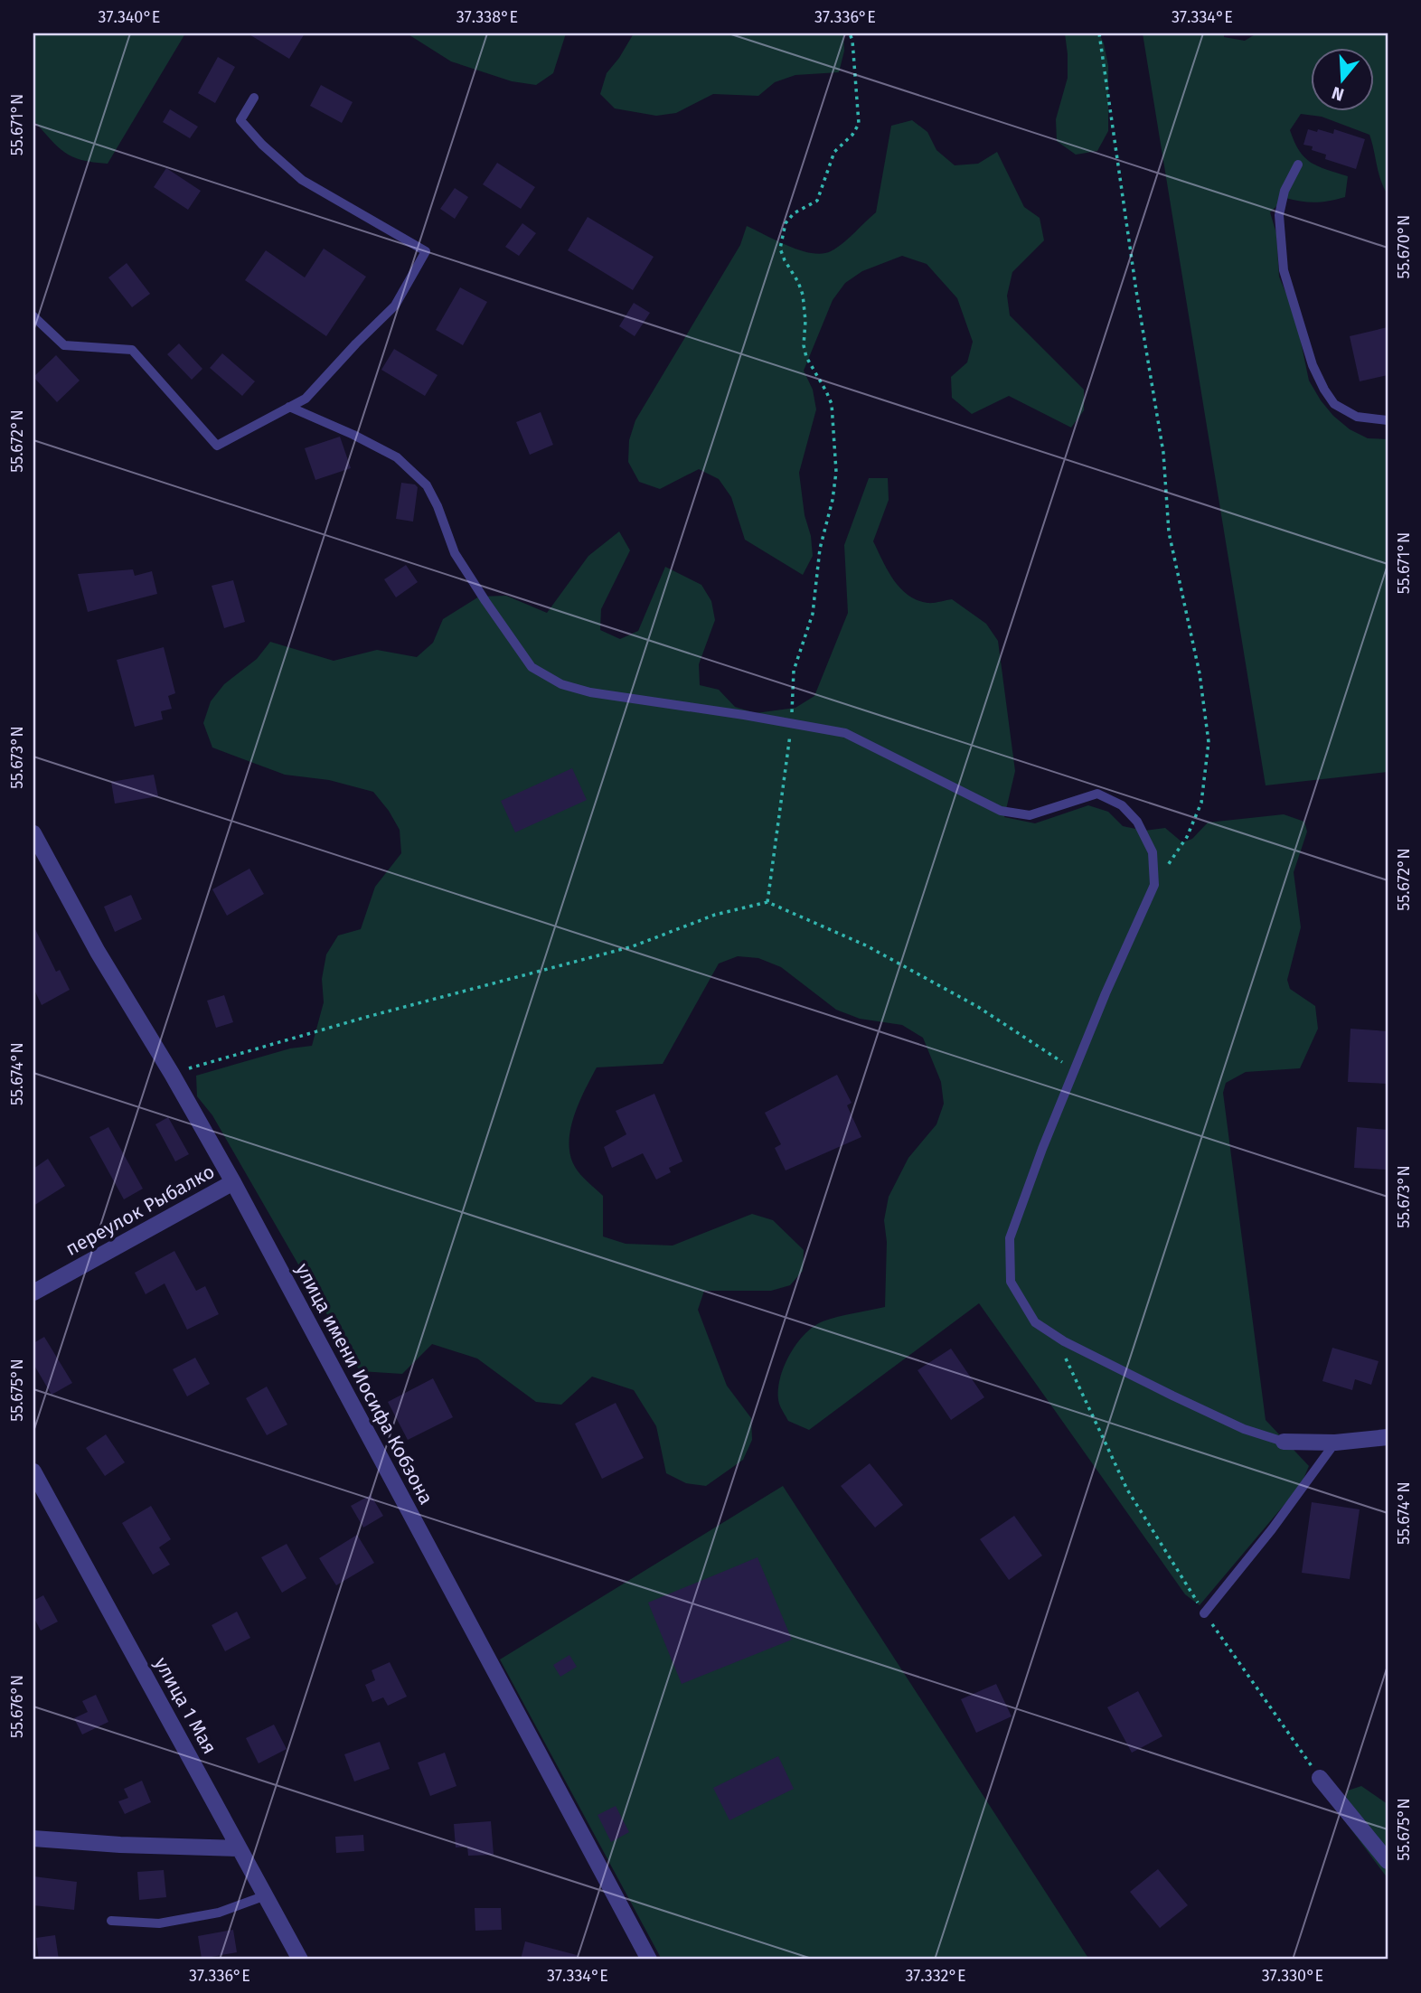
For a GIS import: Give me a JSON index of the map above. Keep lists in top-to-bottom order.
{
  "streets": {
    "street": ["переулок Рыбалко", "улица имени Иосифа Кобзона", "улица 1 Мая"]
  },
  "crossings": [
    ["переулок Рыбалко", "улица имени Иосифа Кобзона"]
  ],
  "north": "bottom",
  "coordinates": [
    "37.340°E",
    "37.338°E",
    "37.336°E",
    "37.334°E",
    "55.671°N",
    "55.670°N",
    "55.672°N",
    "55.673°N",
    "55.674°N",
    "55.675°N",
    "55.676°N",
    "37.332°E",
    "37.330°E"
  ]
}
